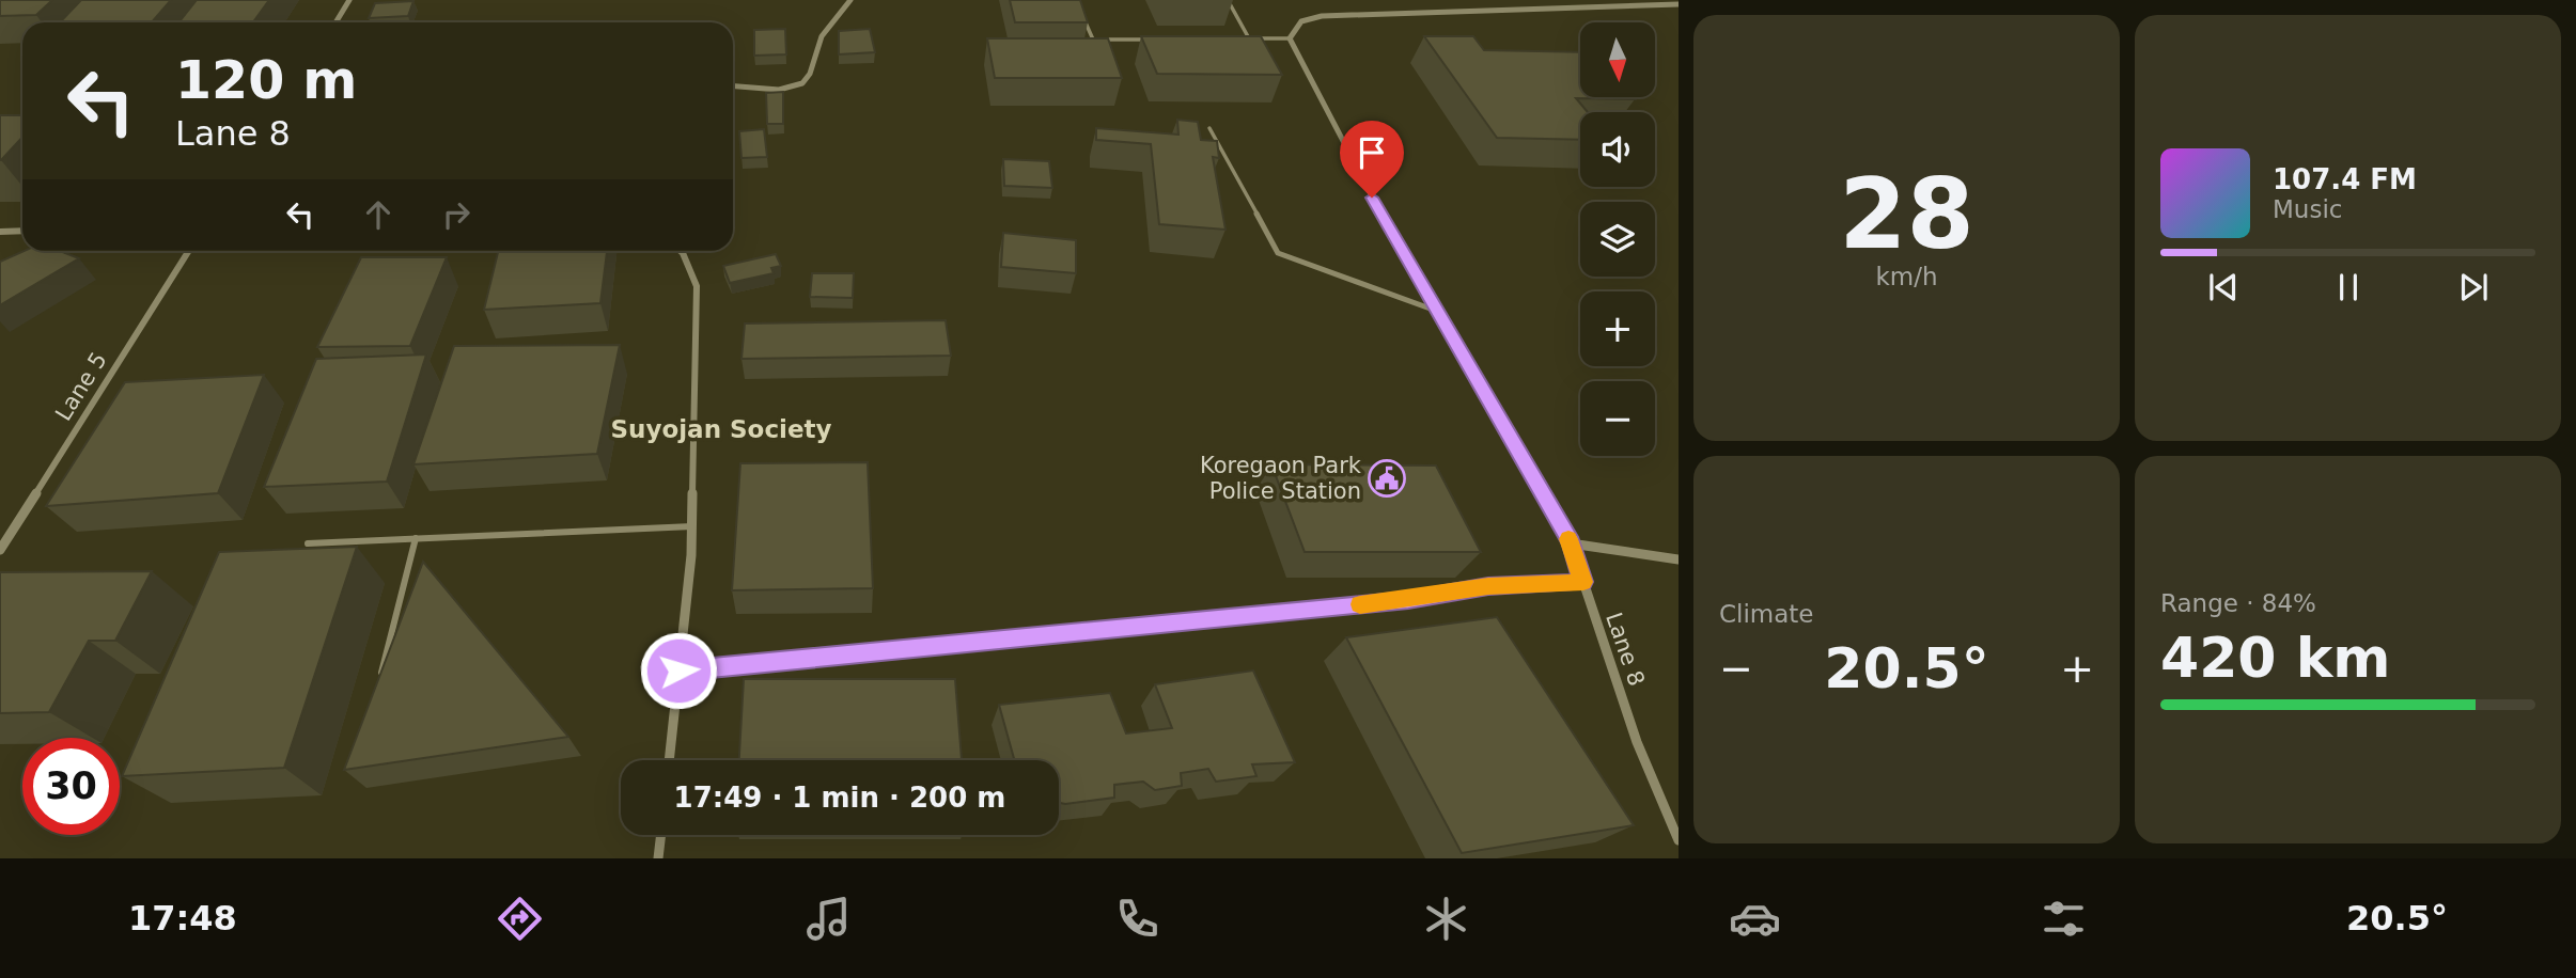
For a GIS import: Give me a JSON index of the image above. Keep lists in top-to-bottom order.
{
  "streets": {
    "street": ["Lane 5", "Lane 8"]
  },
  "districts": ["Suyojan Society"],
  "places": {
    "public building": ["Koregaon Park Police Station"]
  },
  "north": "bottom",
  "page": {
    "tile": [
      ["28", "km/h"],
      "Climate",
      ["Range · 84%", "420 km"]
    ],
    "map_buttons": ["+", "−"],
    "turn": ["120 m", "Lane 8"],
    "song": ["107.4 FM", "Music"],
    "heat": ["−", "20.5°", "+"],
    "limit": "30",
    "trip": "17:49 · 1 min · 200 m",
    "tabs": ["17:48", "20.5°"]
  }
}
